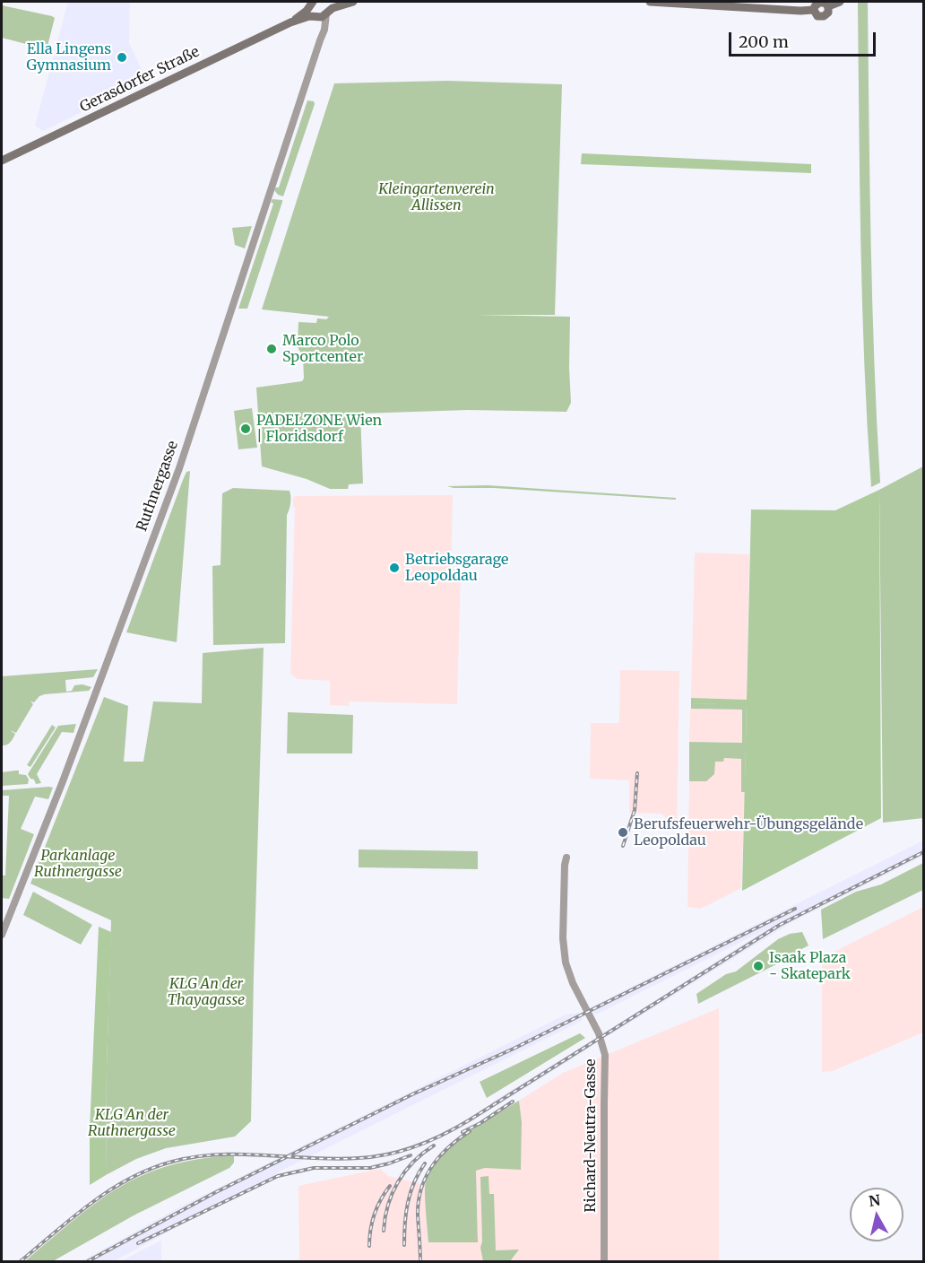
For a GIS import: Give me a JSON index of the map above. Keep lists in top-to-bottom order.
{
  "streets": {
    "main road": ["Gerasdorfer Straße"],
    "street": ["Ruthnergasse", "Richard-Neutra-Gasse"]
  },
  "crossings": [
    ["Gerasdorfer Straße", "Ruthnergasse"]
  ],
  "parks": [
    "Kleingartenverein Allissen",
    "Parkanlage Ruthnergasse",
    "KLG An der Thayagasse",
    "KLG An der Ruthnergasse"
  ],
  "places": [
    "Ella Lingens Gymnasium",
    "Marco Polo Sportcenter",
    "PADELZONE Wien | Floridsdorf",
    "Betriebsgarage Leopoldau",
    "Berufsfeuerwehr-Übungsgelände Leopoldau",
    "Isaak Plaza - Skatepark"
  ],
  "scale_bar": "200 m",
  "north": "top"
}
